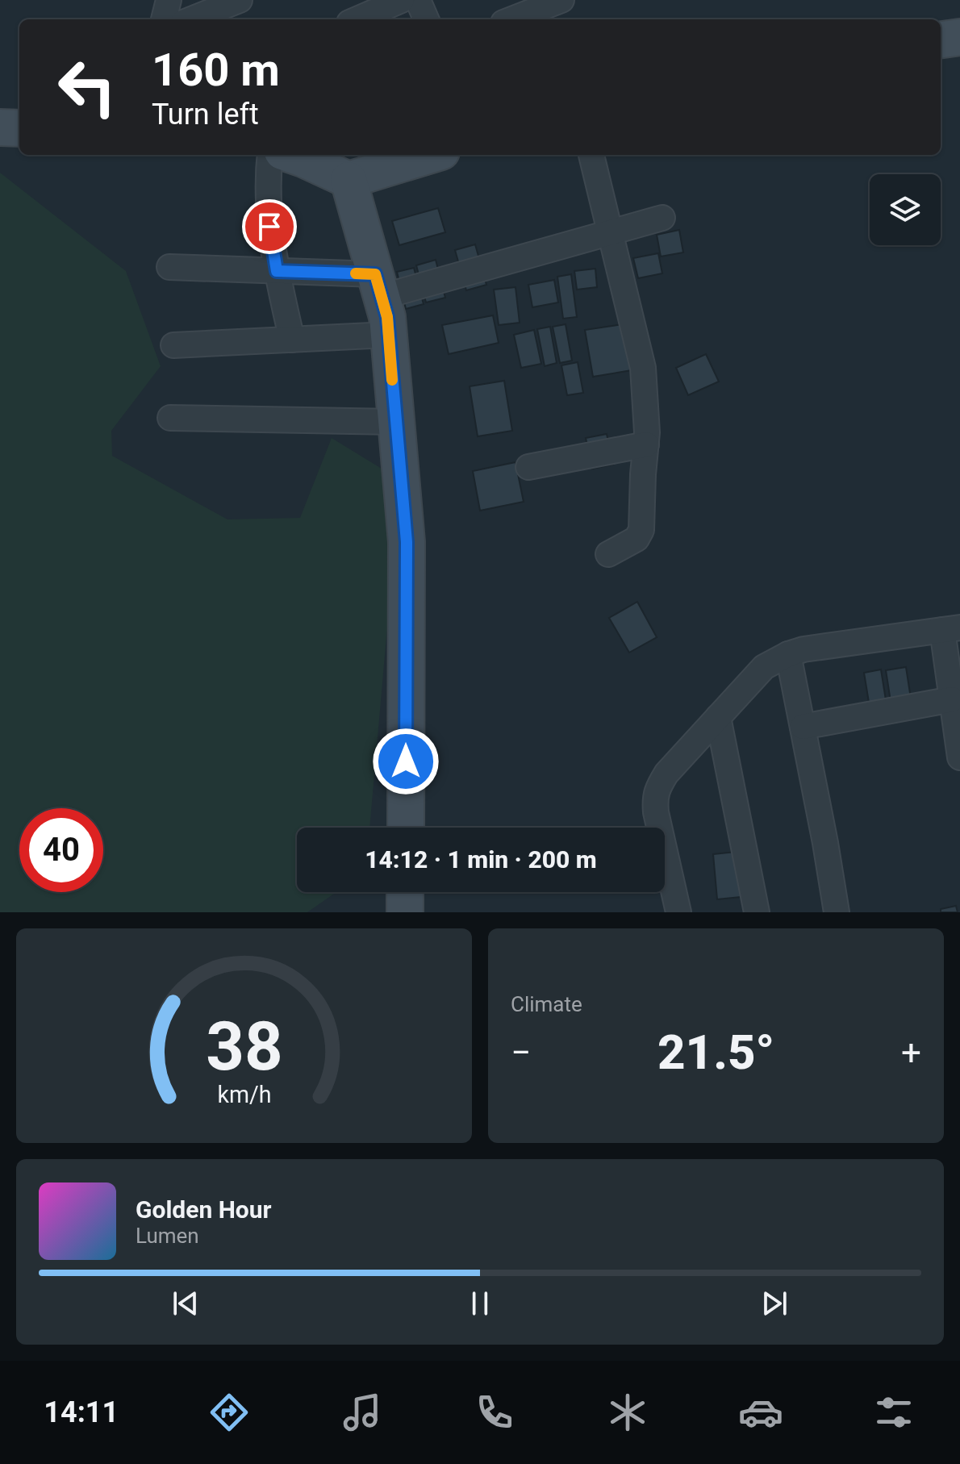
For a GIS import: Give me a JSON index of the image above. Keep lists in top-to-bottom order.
{
  "page": {
    "turn": ["160 m", "Turn left"],
    "limit": "40",
    "trip": "14:12 · 1 min · 200 m",
    "tile": "Climate",
    "heat": ["−", "21.5°", "+"],
    "song": ["Golden Hour", "Lumen"],
    "tabs": "14:11",
    "gauge": ["38", "km/h"]
  }
}
